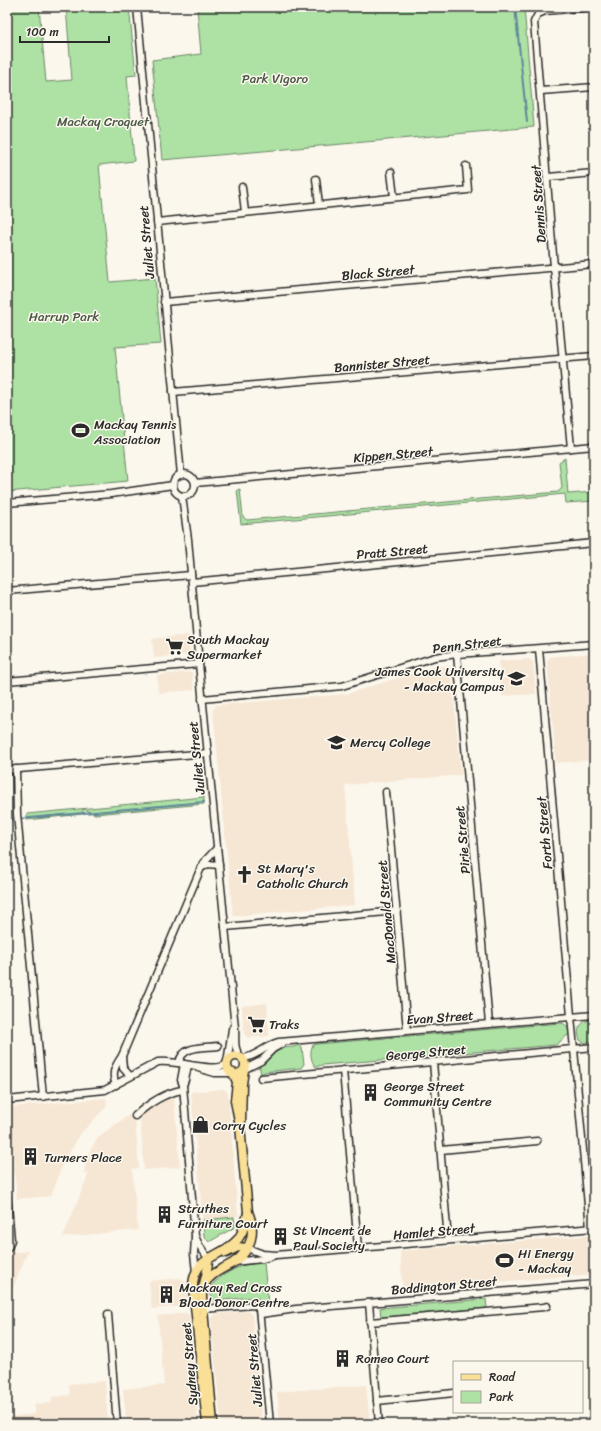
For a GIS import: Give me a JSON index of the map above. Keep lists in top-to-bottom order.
{
  "streets": {
    "main road": ["Sydney Street"],
    "street": [
      "Dennis Street",
      "Juliet Street",
      "Black Street",
      "Bannister Street",
      "Kippen Street",
      "Pratt Street",
      "Penn Street",
      "Forth Street",
      "Pirie Street",
      "MacDonald Street",
      "Evan Street",
      "George Street",
      "Hamlet Street",
      "Boddington Street"
    ]
  },
  "crossings": [
    ["Dennis Street", "Black Street"],
    ["Dennis Street", "Bannister Street"],
    ["Dennis Street", "Kippen Street"],
    ["Juliet Street", "Black Street"],
    ["Juliet Street", "Bannister Street"],
    ["Juliet Street", "Kippen Street"],
    ["Juliet Street", "Pratt Street"],
    ["Juliet Street", "Penn Street"],
    ["Juliet Street", "Evan Street"],
    ["Juliet Street", "Boddington Street"],
    ["Penn Street", "Forth Street"],
    ["Penn Street", "Pirie Street"],
    ["Forth Street", "Evan Street"],
    ["Forth Street", "George Street"],
    ["Forth Street", "Hamlet Street"],
    ["Pirie Street", "Evan Street"],
    ["MacDonald Street", "Evan Street"],
    ["Boddington Street", "Sydney Street"]
  ],
  "parks": ["Park Vigoro", "Mackay Croquet", "Harrup Park"],
  "places": {
    "sports": ["Mackay Tennis Association", "Hi Energy - Mackay"],
    "supermarket": ["South Mackay Supermarket", "Traks"],
    "school or university": ["James Cook University - Mackay Campus", "Mercy College"],
    "church": ["St Mary's Catholic Church"],
    "building": [
      "George Street Community Centre",
      "Turners Place",
      "Struthes Furniture Court",
      "St Vincent de Paul Society",
      "Mackay Red Cross Blood Donor Centre",
      "Romeo Court"
    ],
    "shop": ["Corry Cycles"]
  },
  "legend": ["Road", "Park"],
  "scale_bar": "100 m"
}
